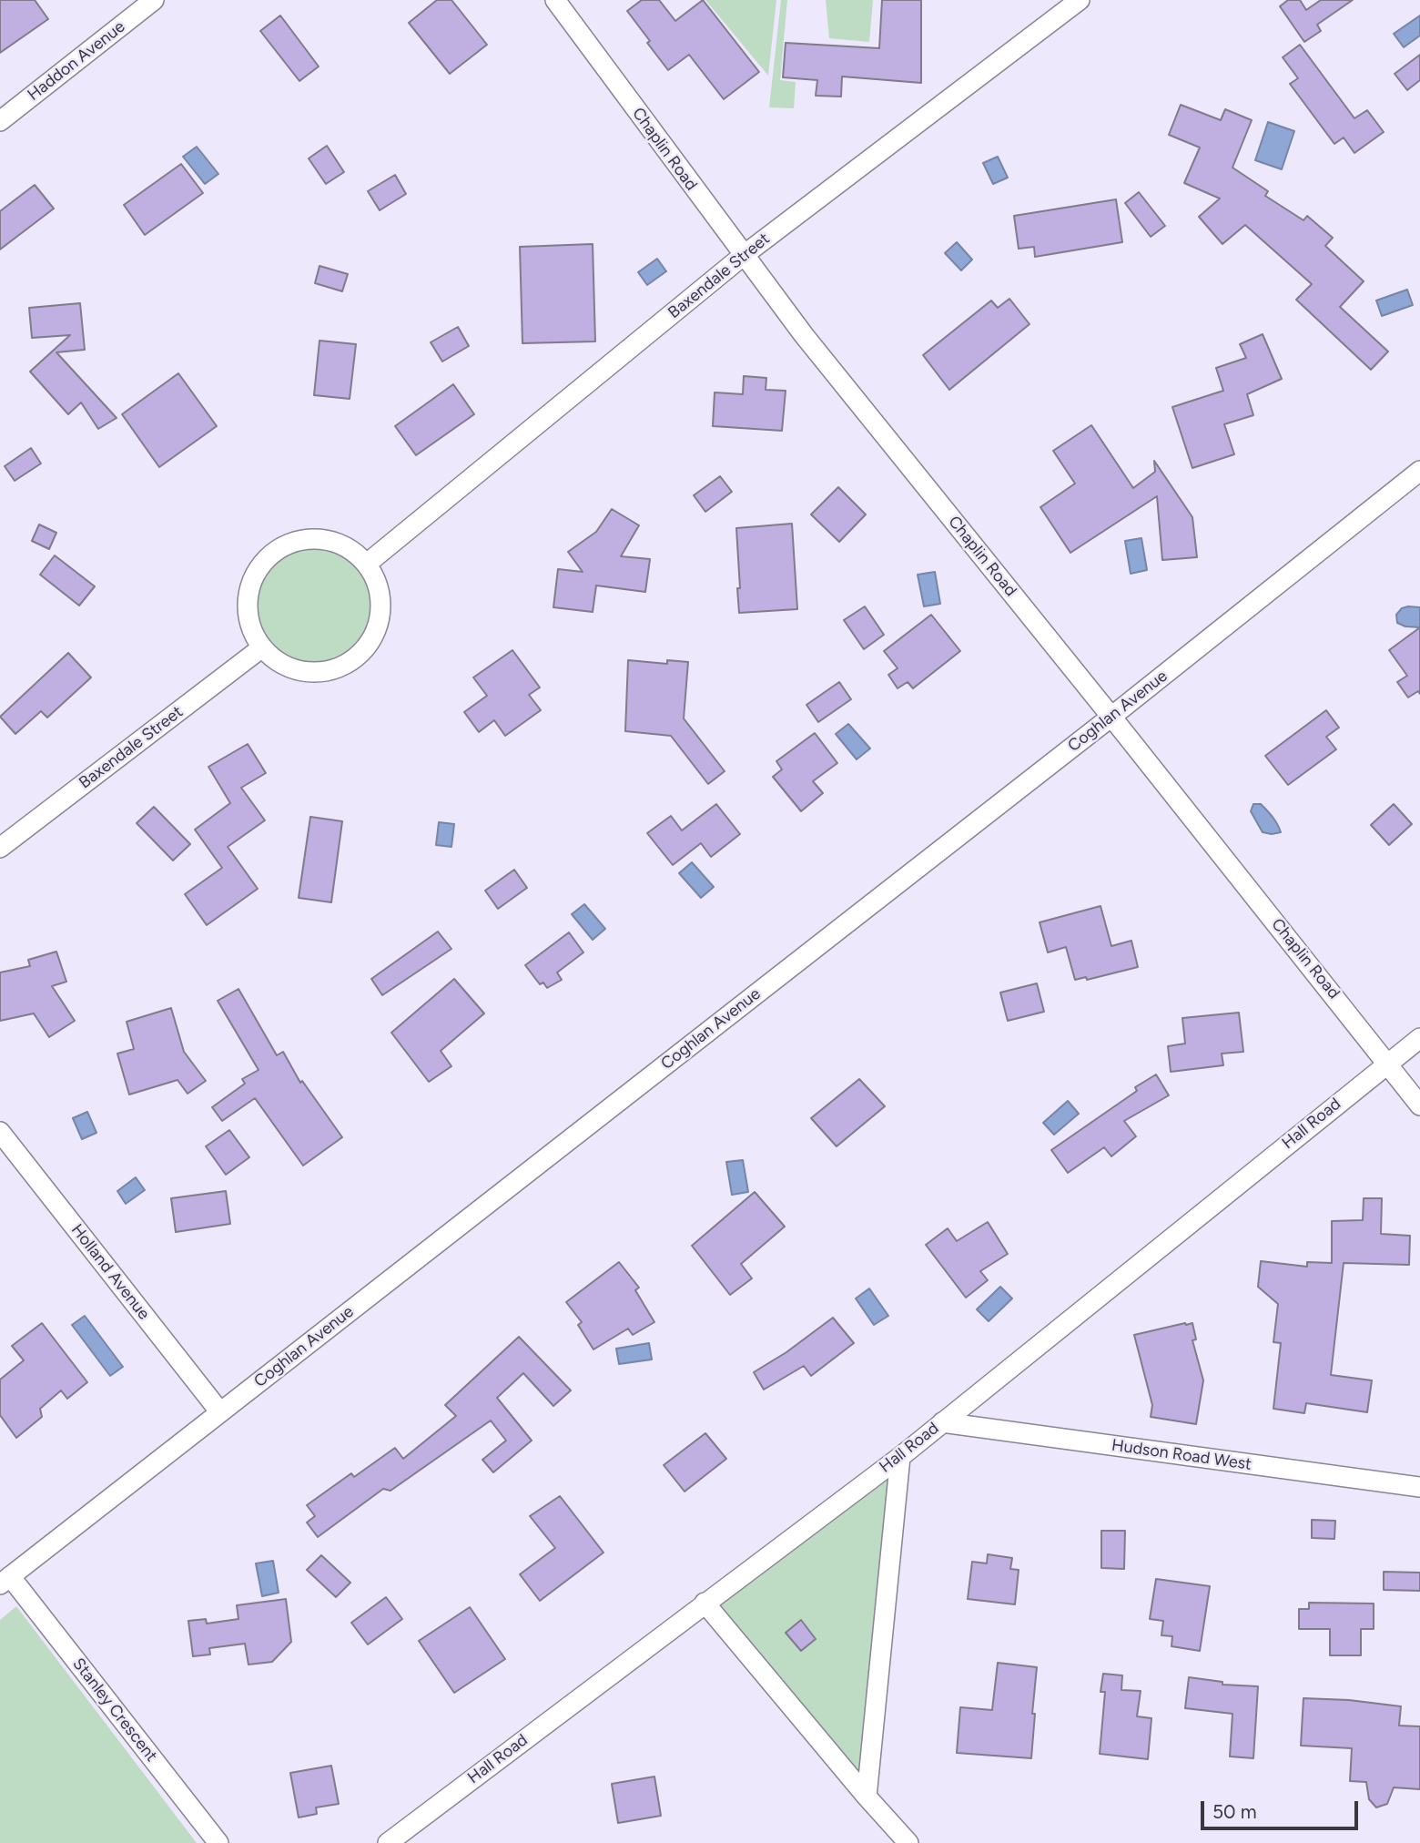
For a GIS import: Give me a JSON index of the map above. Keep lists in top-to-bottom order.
{
  "streets": {
    "street": [
      "Haddon Avenue",
      "Chaplin Road",
      "Baxendale Street",
      "Coghlan Avenue",
      "Hall Road",
      "Holland Avenue",
      "Hudson Road West",
      "Stanley Crescent"
    ]
  },
  "crossings": [
    ["Chaplin Road", "Baxendale Street"],
    ["Chaplin Road", "Coghlan Avenue"],
    ["Chaplin Road", "Hall Road"],
    ["Coghlan Avenue", "Holland Avenue"],
    ["Coghlan Avenue", "Stanley Crescent"],
    ["Hall Road", "Hudson Road West"]
  ],
  "scale_bar": "50 m"
}
